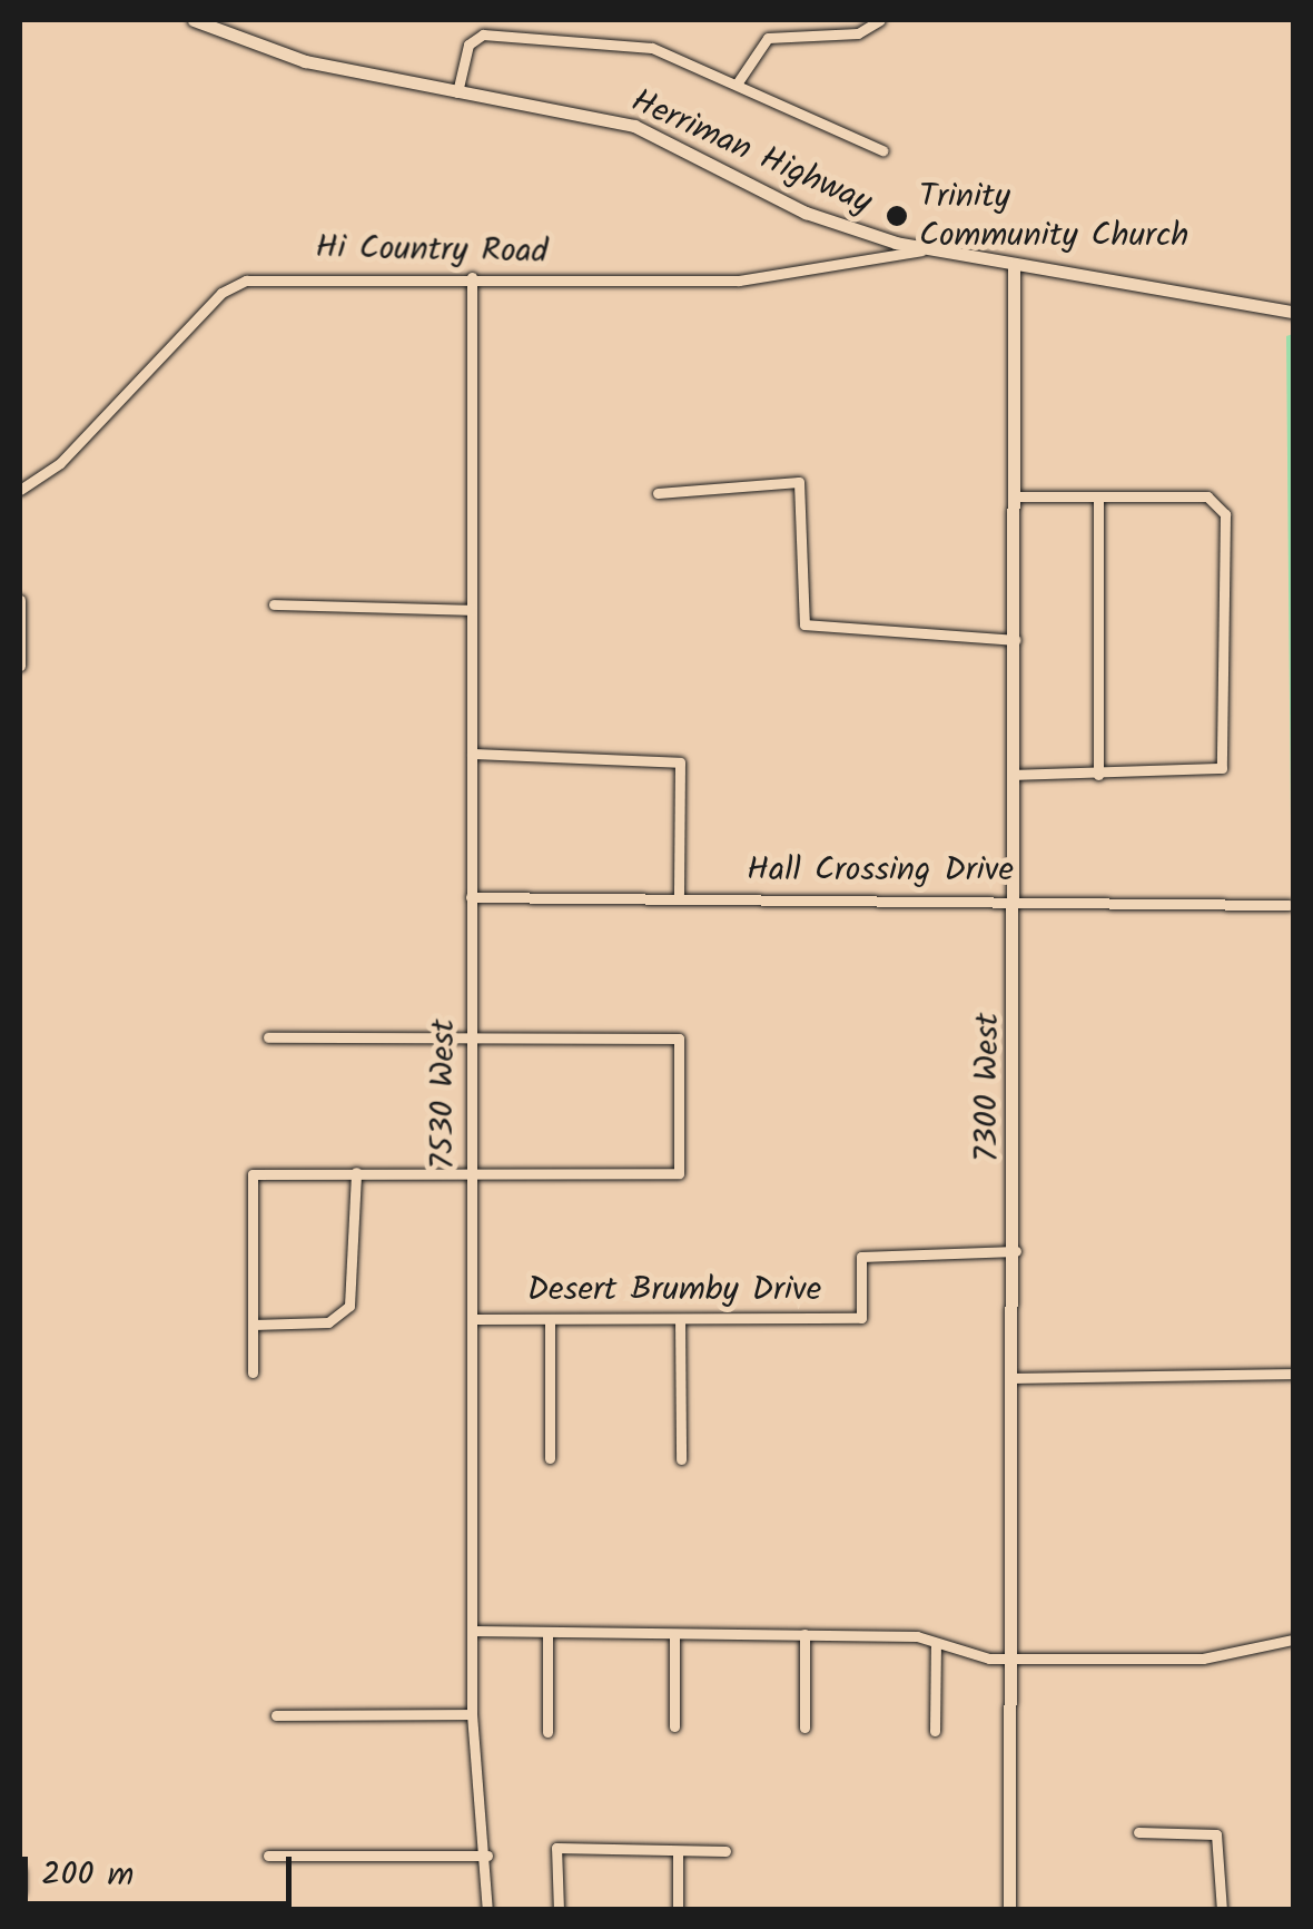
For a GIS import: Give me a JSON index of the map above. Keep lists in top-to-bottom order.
{
  "streets": {
    "street": [
      "Herriman Highway",
      "Hi Country Road",
      "Hall Crossing Drive",
      "7300 West",
      "7530 West",
      "Desert Brumby Drive"
    ]
  },
  "crossings": [
    ["Herriman Highway", "Hi Country Road"],
    ["Herriman Highway", "7300 West"],
    ["Hi Country Road", "7530 West"],
    ["Hall Crossing Drive", "7300 West"],
    ["Hall Crossing Drive", "7530 West"],
    ["7300 West", "Desert Brumby Drive"],
    ["7530 West", "Desert Brumby Drive"]
  ],
  "places": ["Trinity Community Church"],
  "scale_bar": "200 m"
}
